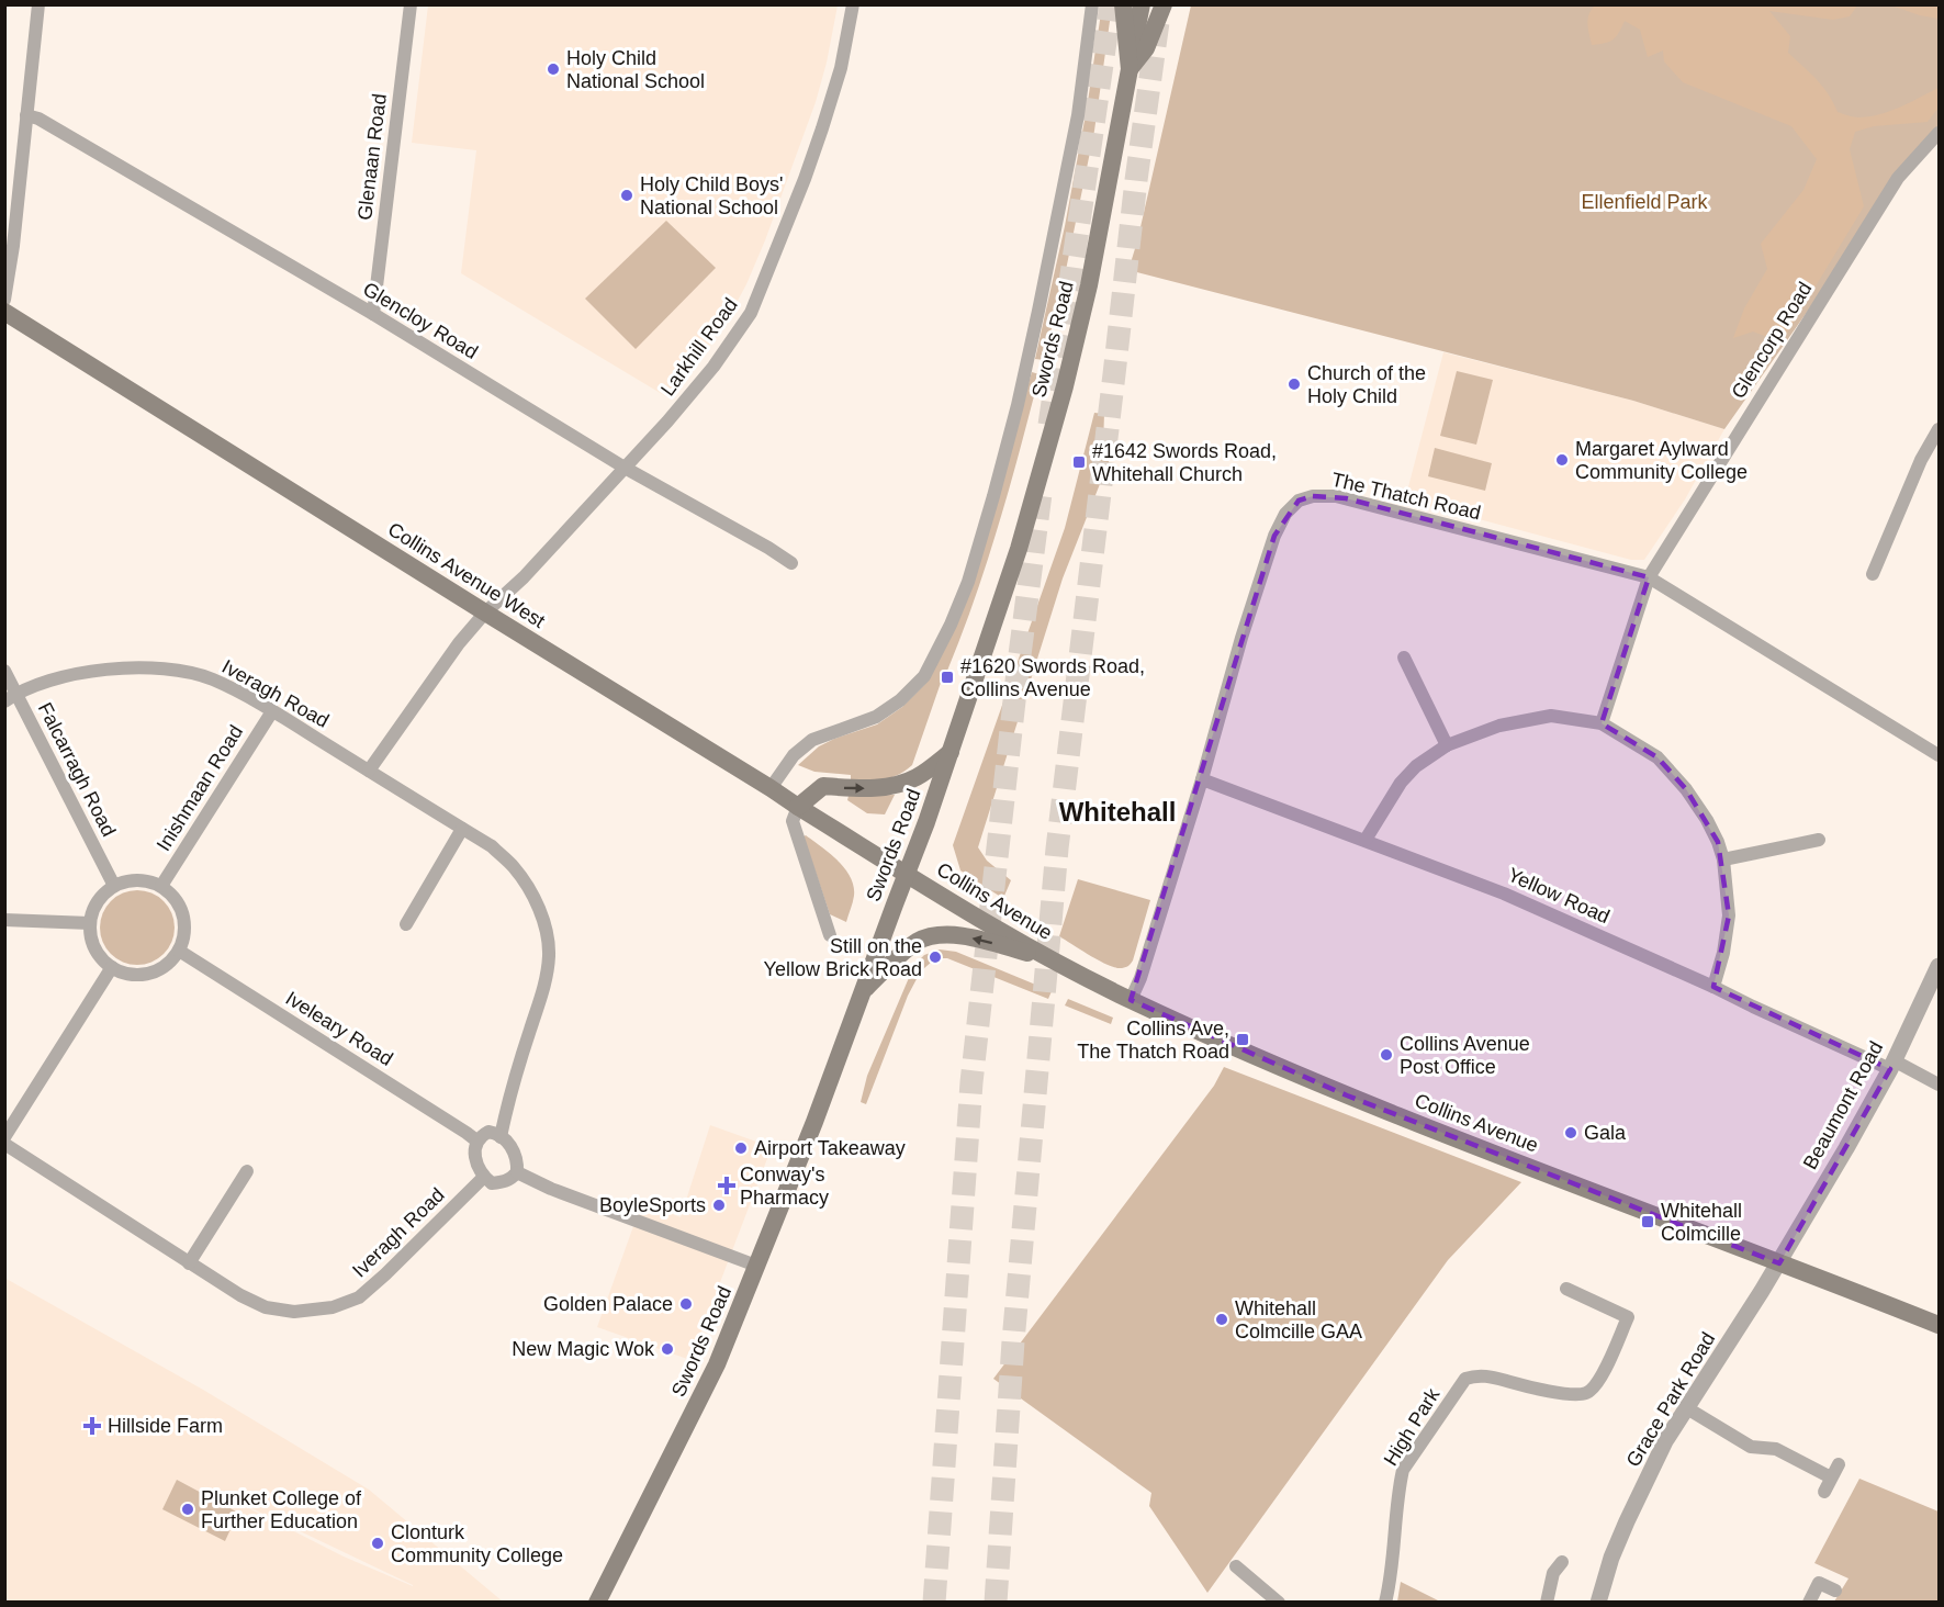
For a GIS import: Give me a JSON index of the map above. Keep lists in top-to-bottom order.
{
  "streets": {
    "main road": ["Swords Road", "Collins Avenue West", "Collins Avenue"],
    "street": [
      "Glenaan Road",
      "Glencloy Road",
      "Glencorp Road",
      "Larkhill Road",
      "The Thatch Road",
      "Iveragh Road",
      "Falcarragh Road",
      "Inishmaan Road",
      "Yellow Road",
      "Iveleary Road",
      "Beaumont Road",
      "Grace Park Road",
      "High Park"
    ]
  },
  "crossings": [
    ["Glenaan Road", "Glencloy Road"],
    ["Glencloy Road", "Larkhill Road"],
    ["Swords Road", "Collins Avenue West"],
    ["Swords Road", "Collins Avenue"],
    ["Glencorp Road", "The Thatch Road"],
    ["Larkhill Road", "Collins Avenue West"],
    ["The Thatch Road", "Yellow Road"],
    ["The Thatch Road", "Collins Avenue"],
    ["Collins Avenue West", "Collins Avenue"],
    ["Iveragh Road", "Falcarragh Road"],
    ["Iveragh Road", "Inishmaan Road"],
    ["Iveragh Road", "Iveleary Road"],
    ["Falcarragh Road", "Inishmaan Road"],
    ["Falcarragh Road", "Iveleary Road"],
    ["Inishmaan Road", "Iveleary Road"],
    ["Yellow Road", "Beaumont Road"],
    ["Collins Avenue", "Beaumont Road"],
    ["Collins Avenue", "Grace Park Road"],
    ["Beaumont Road", "Grace Park Road"]
  ],
  "districts": ["Whitehall"],
  "parks": ["Ellenfield Park"],
  "places": {
    "other": [
      "Holy Child National School",
      "Holy Child Boys' National School",
      "Church of the Holy Child",
      "Margaret Aylward Community College",
      "Still on the Yellow Brick Road",
      "Collins Avenue Post Office",
      "Gala",
      "Airport Takeaway",
      "BoyleSports",
      "Golden Palace",
      "Whitehall Colmcille GAA",
      "New Magic Wok",
      "Plunket College of Further Education",
      "Clonturk Community College"
    ],
    "transit": [
      "#1642 Swords Road, Whitehall Church",
      "#1620 Swords Road, Collins Avenue",
      "Collins Ave, The Thatch Road",
      "Whitehall Colmcille"
    ],
    "health": ["Conway's Pharmacy", "Hillside Farm"]
  }
}
